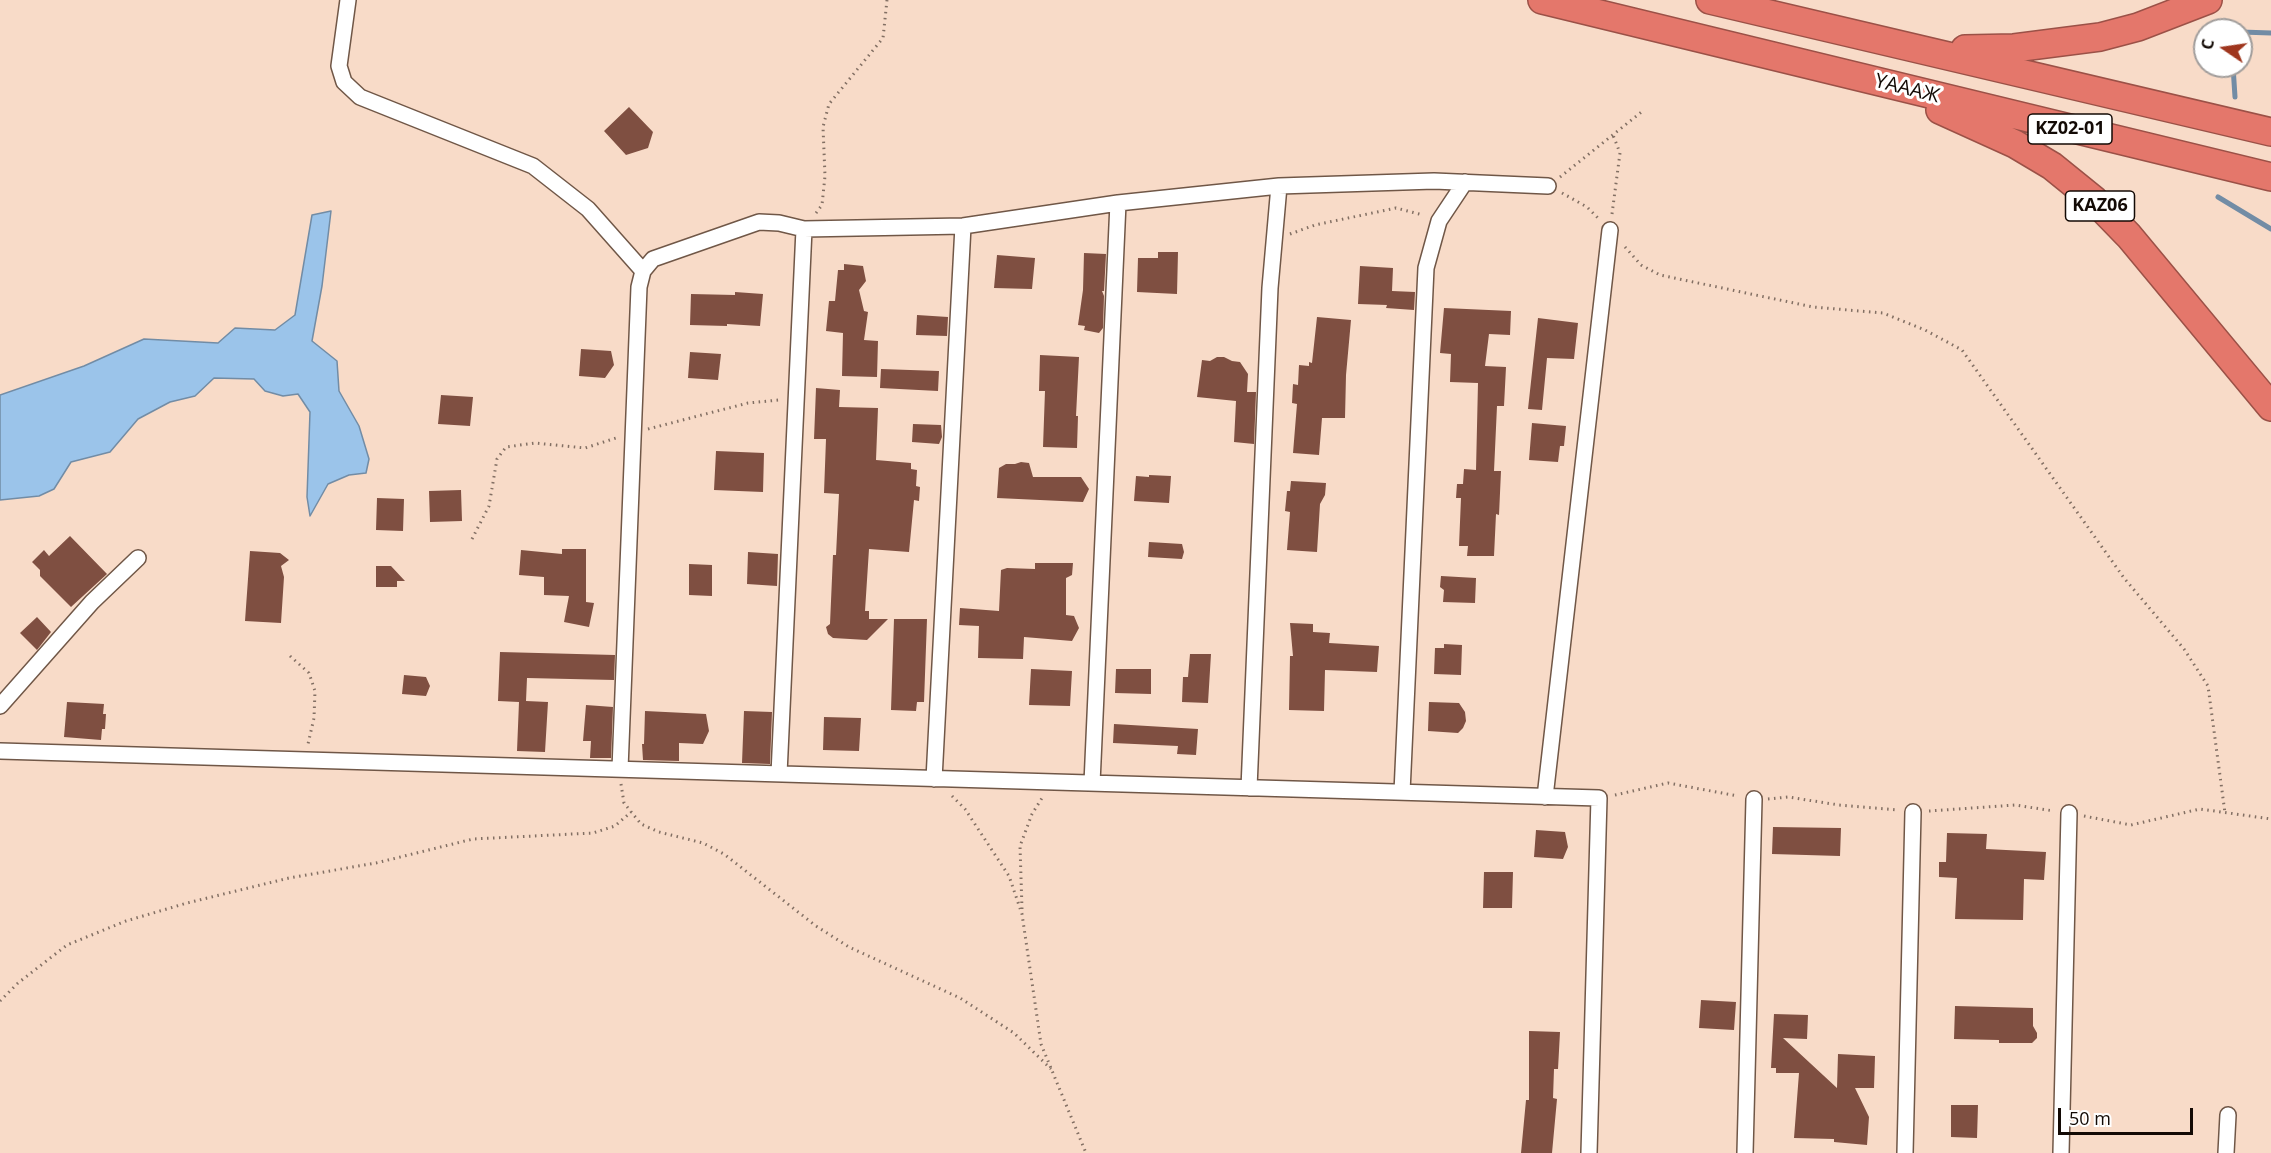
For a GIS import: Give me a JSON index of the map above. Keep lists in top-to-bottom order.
{
  "streets": {
    "highway": ["ҮАААЖ", "KZ02-01", "KАZ06"]
  },
  "crossings": [
    ["ҮАААЖ", "KАZ06"]
  ],
  "scale_bar": "50 m",
  "north": "left"
}
